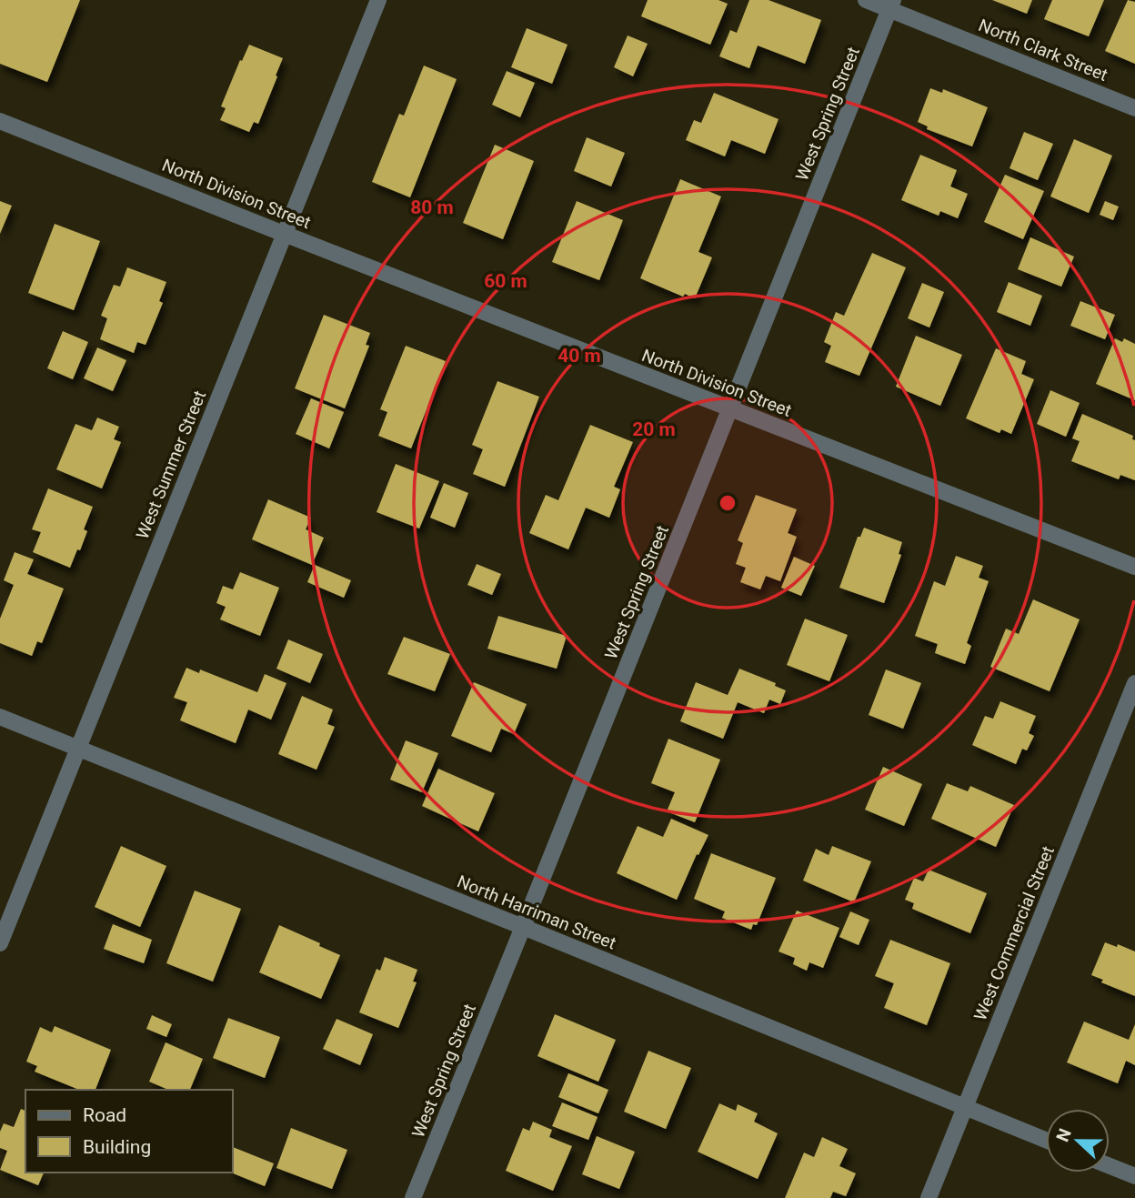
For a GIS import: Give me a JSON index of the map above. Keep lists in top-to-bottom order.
{
  "streets": {
    "street": [
      "North Clark Street",
      "West Spring Street",
      "North Division Street",
      "West Summer Street",
      "North Harriman Street",
      "West Commercial Street"
    ]
  },
  "crossings": [
    ["North Clark Street", "West Spring Street"],
    ["West Spring Street", "North Division Street"],
    ["West Spring Street", "North Harriman Street"],
    ["North Division Street", "West Summer Street"],
    ["West Summer Street", "North Harriman Street"],
    ["North Harriman Street", "West Commercial Street"]
  ],
  "legend": ["Road", "Building"],
  "north": "left",
  "rings": [
    "80 m",
    "60 m",
    "40 m",
    "20 m"
  ]
}
